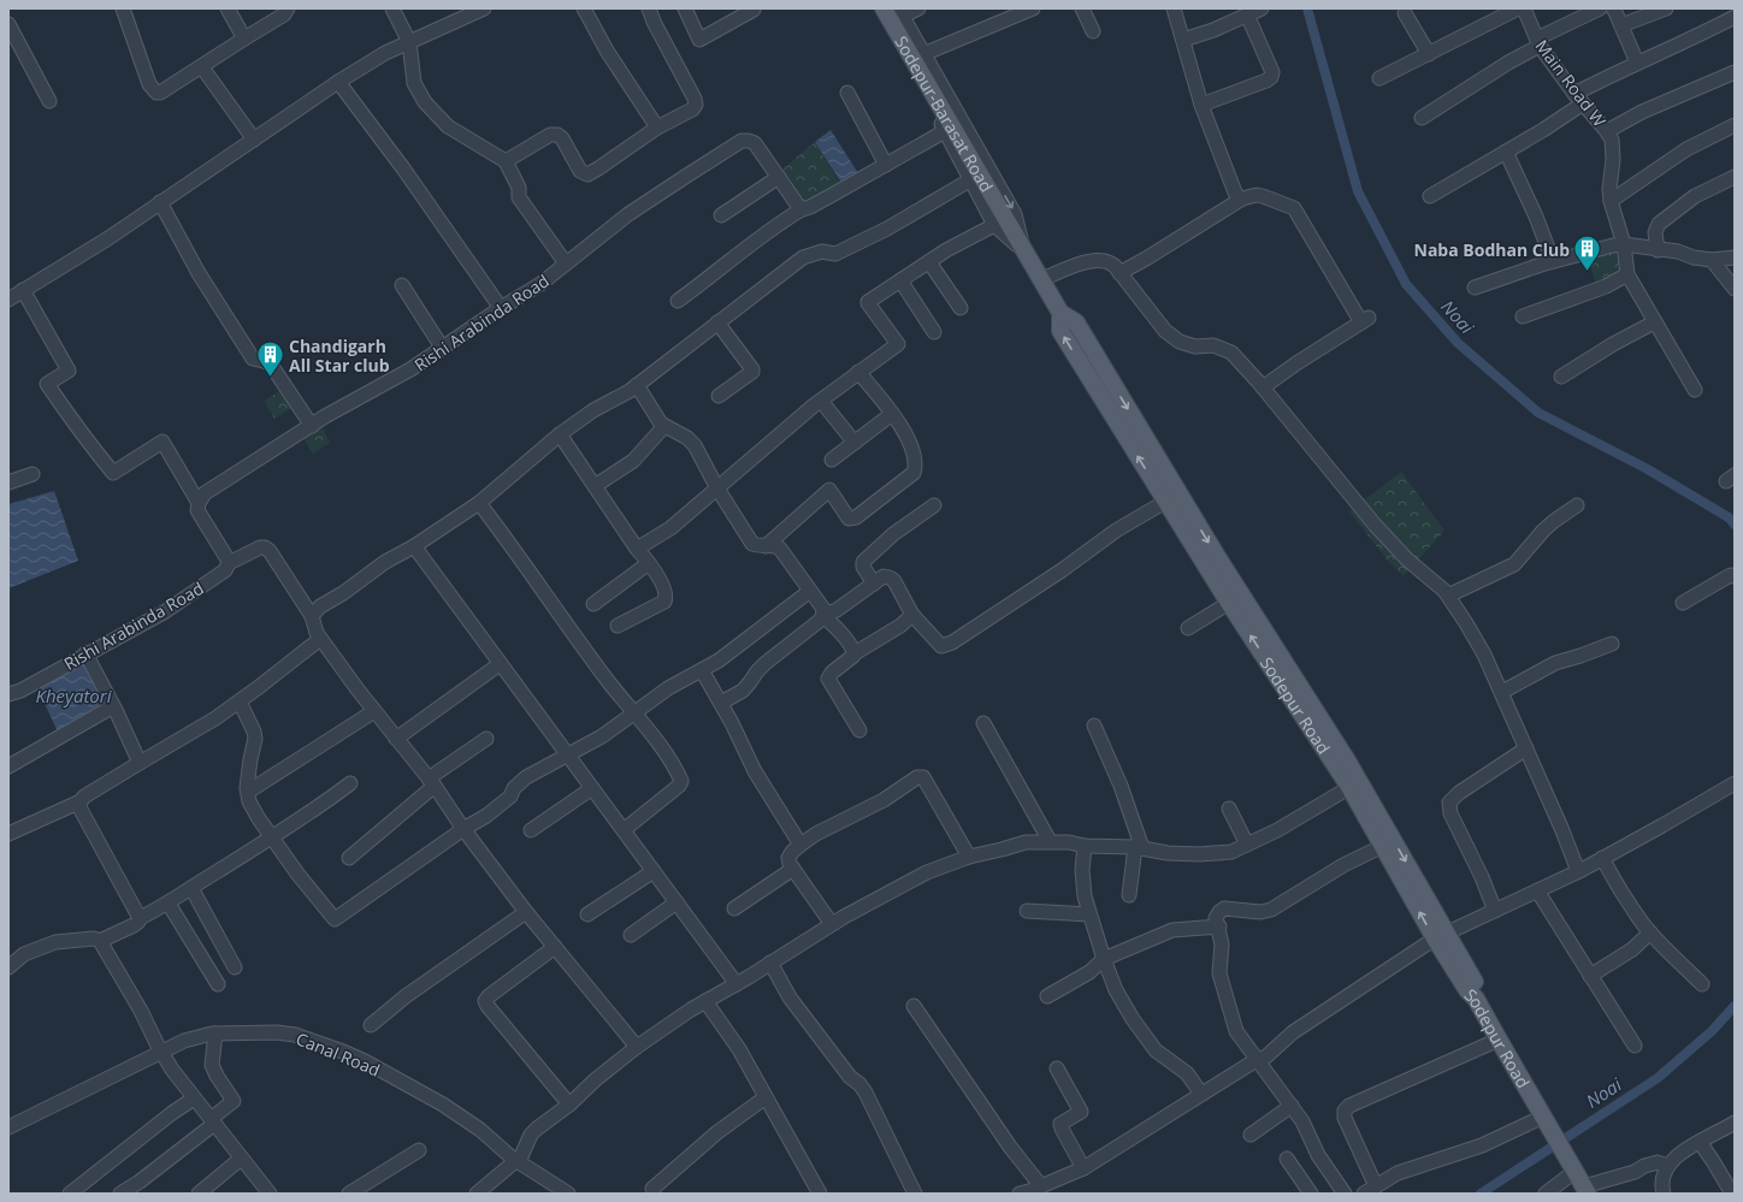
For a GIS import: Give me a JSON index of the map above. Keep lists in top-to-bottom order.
{
  "streets": {
    "main road": ["Sodepur-Barasat Road", "Sodepur Road"],
    "street": ["Main Road W", "Rishi Arabinda Road", "Canal Road"]
  },
  "crossings": [
    ["Sodepur-Barasat Road", "Sodepur Road"]
  ],
  "water": ["Noai", "Kheyatori"],
  "places": {
    "building": ["Naba Bodhan Club", "Chandigarh All Star club"]
  }
}
